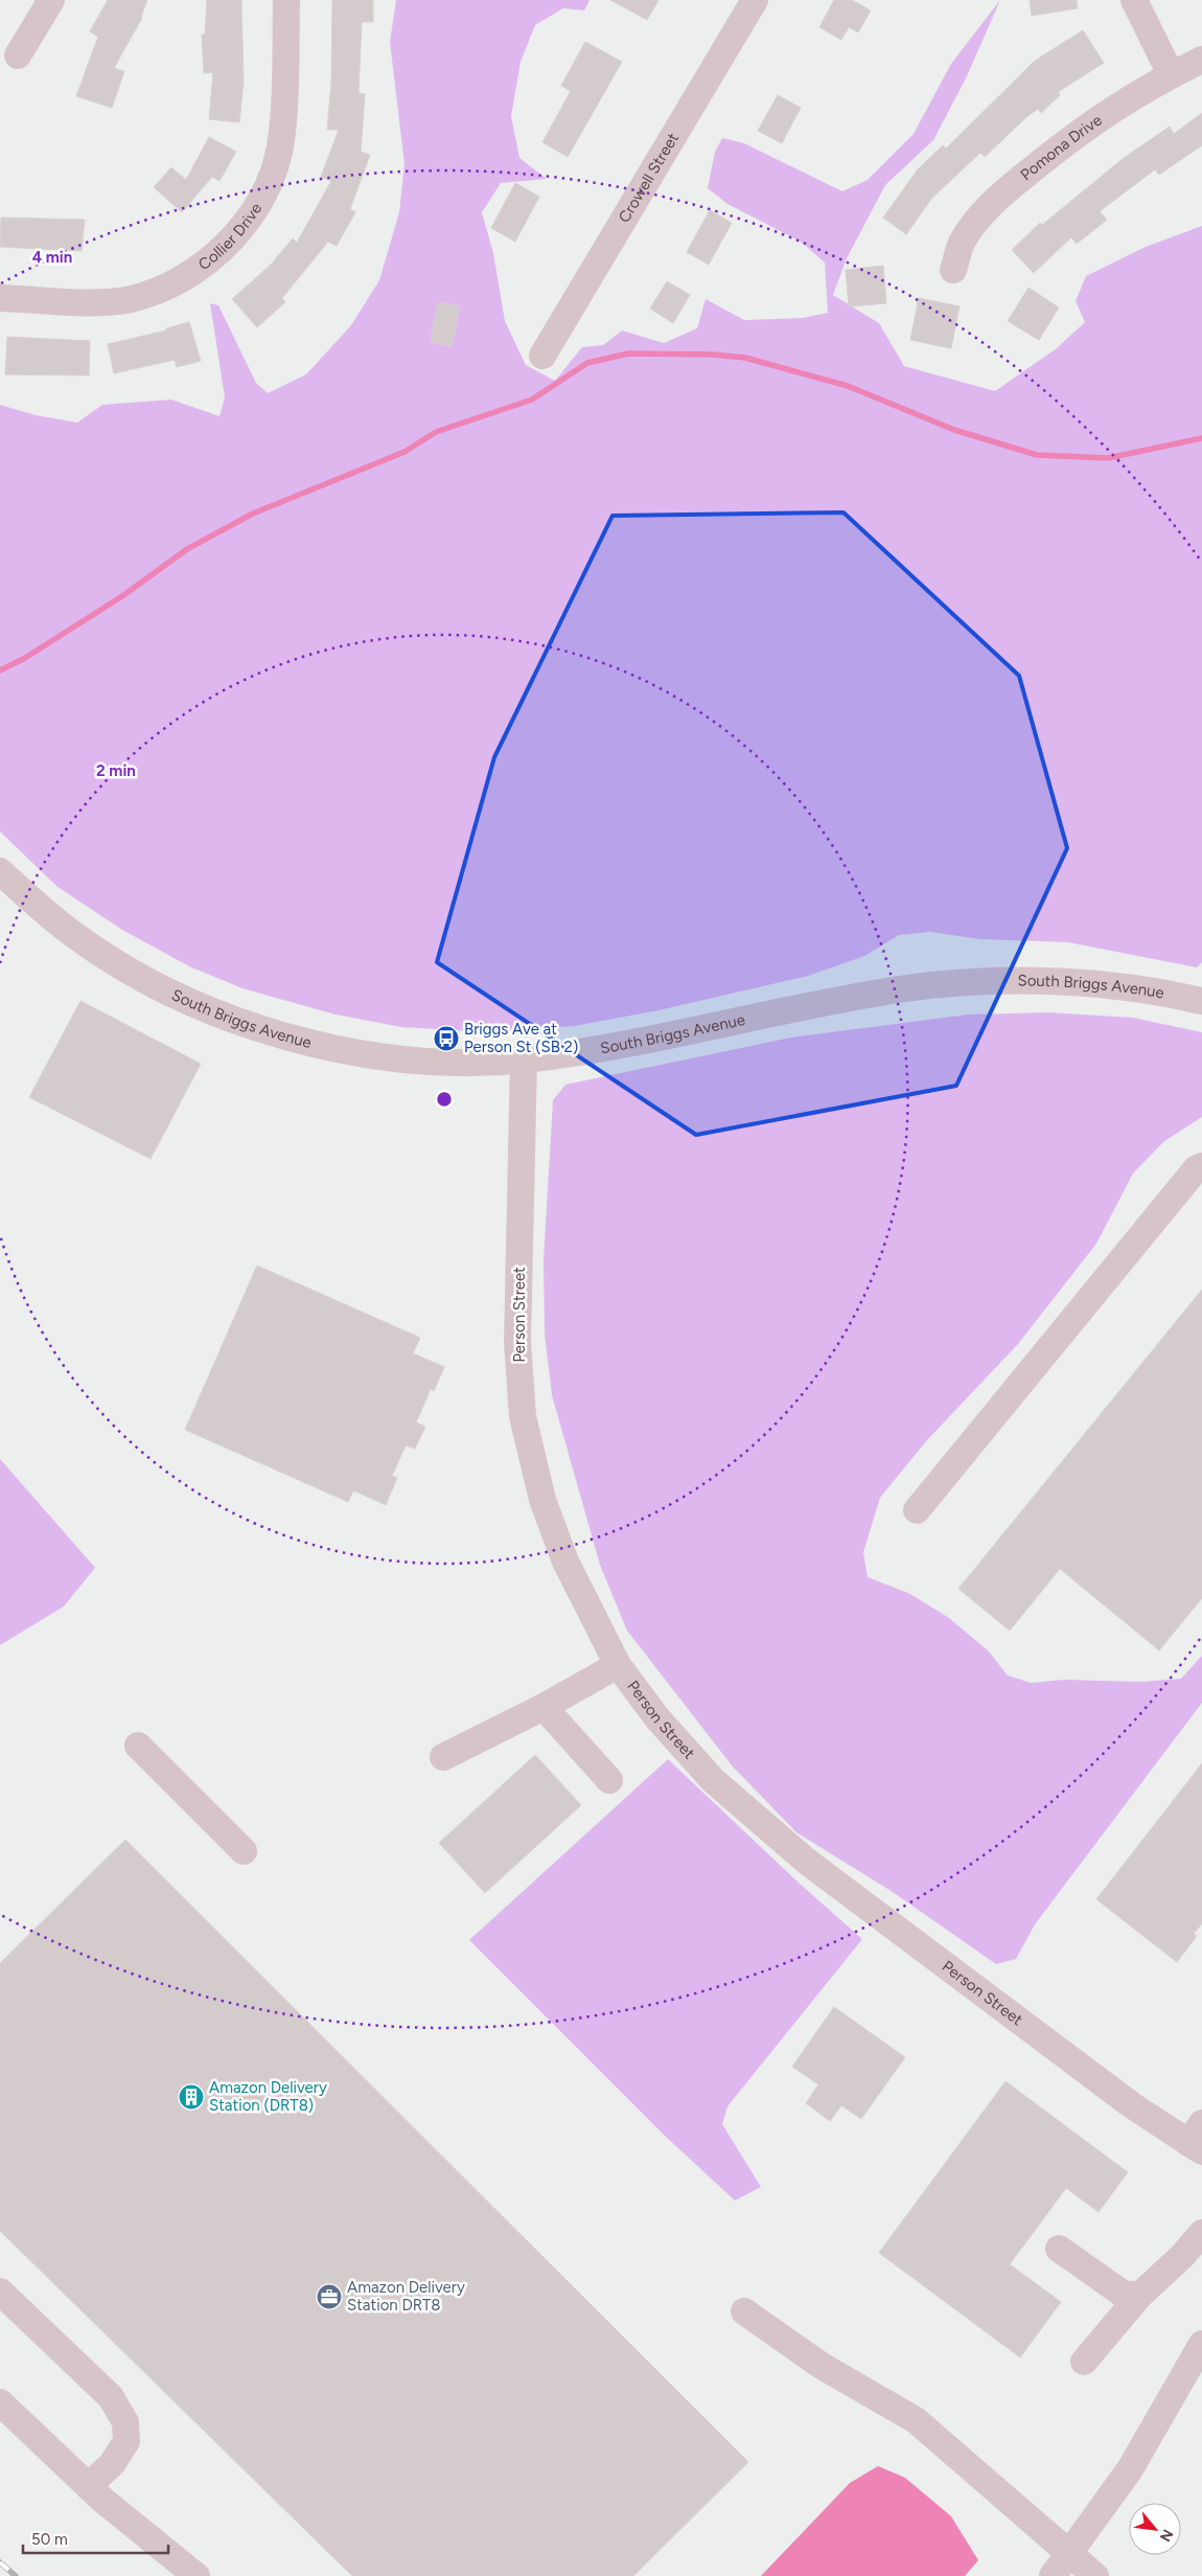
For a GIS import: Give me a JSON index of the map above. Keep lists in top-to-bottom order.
{
  "streets": {
    "street": [
      "Pomona Drive",
      "Crowell Street",
      "Collier Drive",
      "South Briggs Avenue",
      "Person Street"
    ]
  },
  "crossings": [
    ["South Briggs Avenue", "Person Street"]
  ],
  "places": {
    "bus stop": ["Briggs Ave at Person St (SB 2)"],
    "building": ["Amazon Delivery Station (DRT8)"],
    "office": ["Amazon Delivery Station DRT8"]
  },
  "scale_bar": "50 m",
  "north": "bottom right",
  "rings": ["4 min", "2 min"]
}
